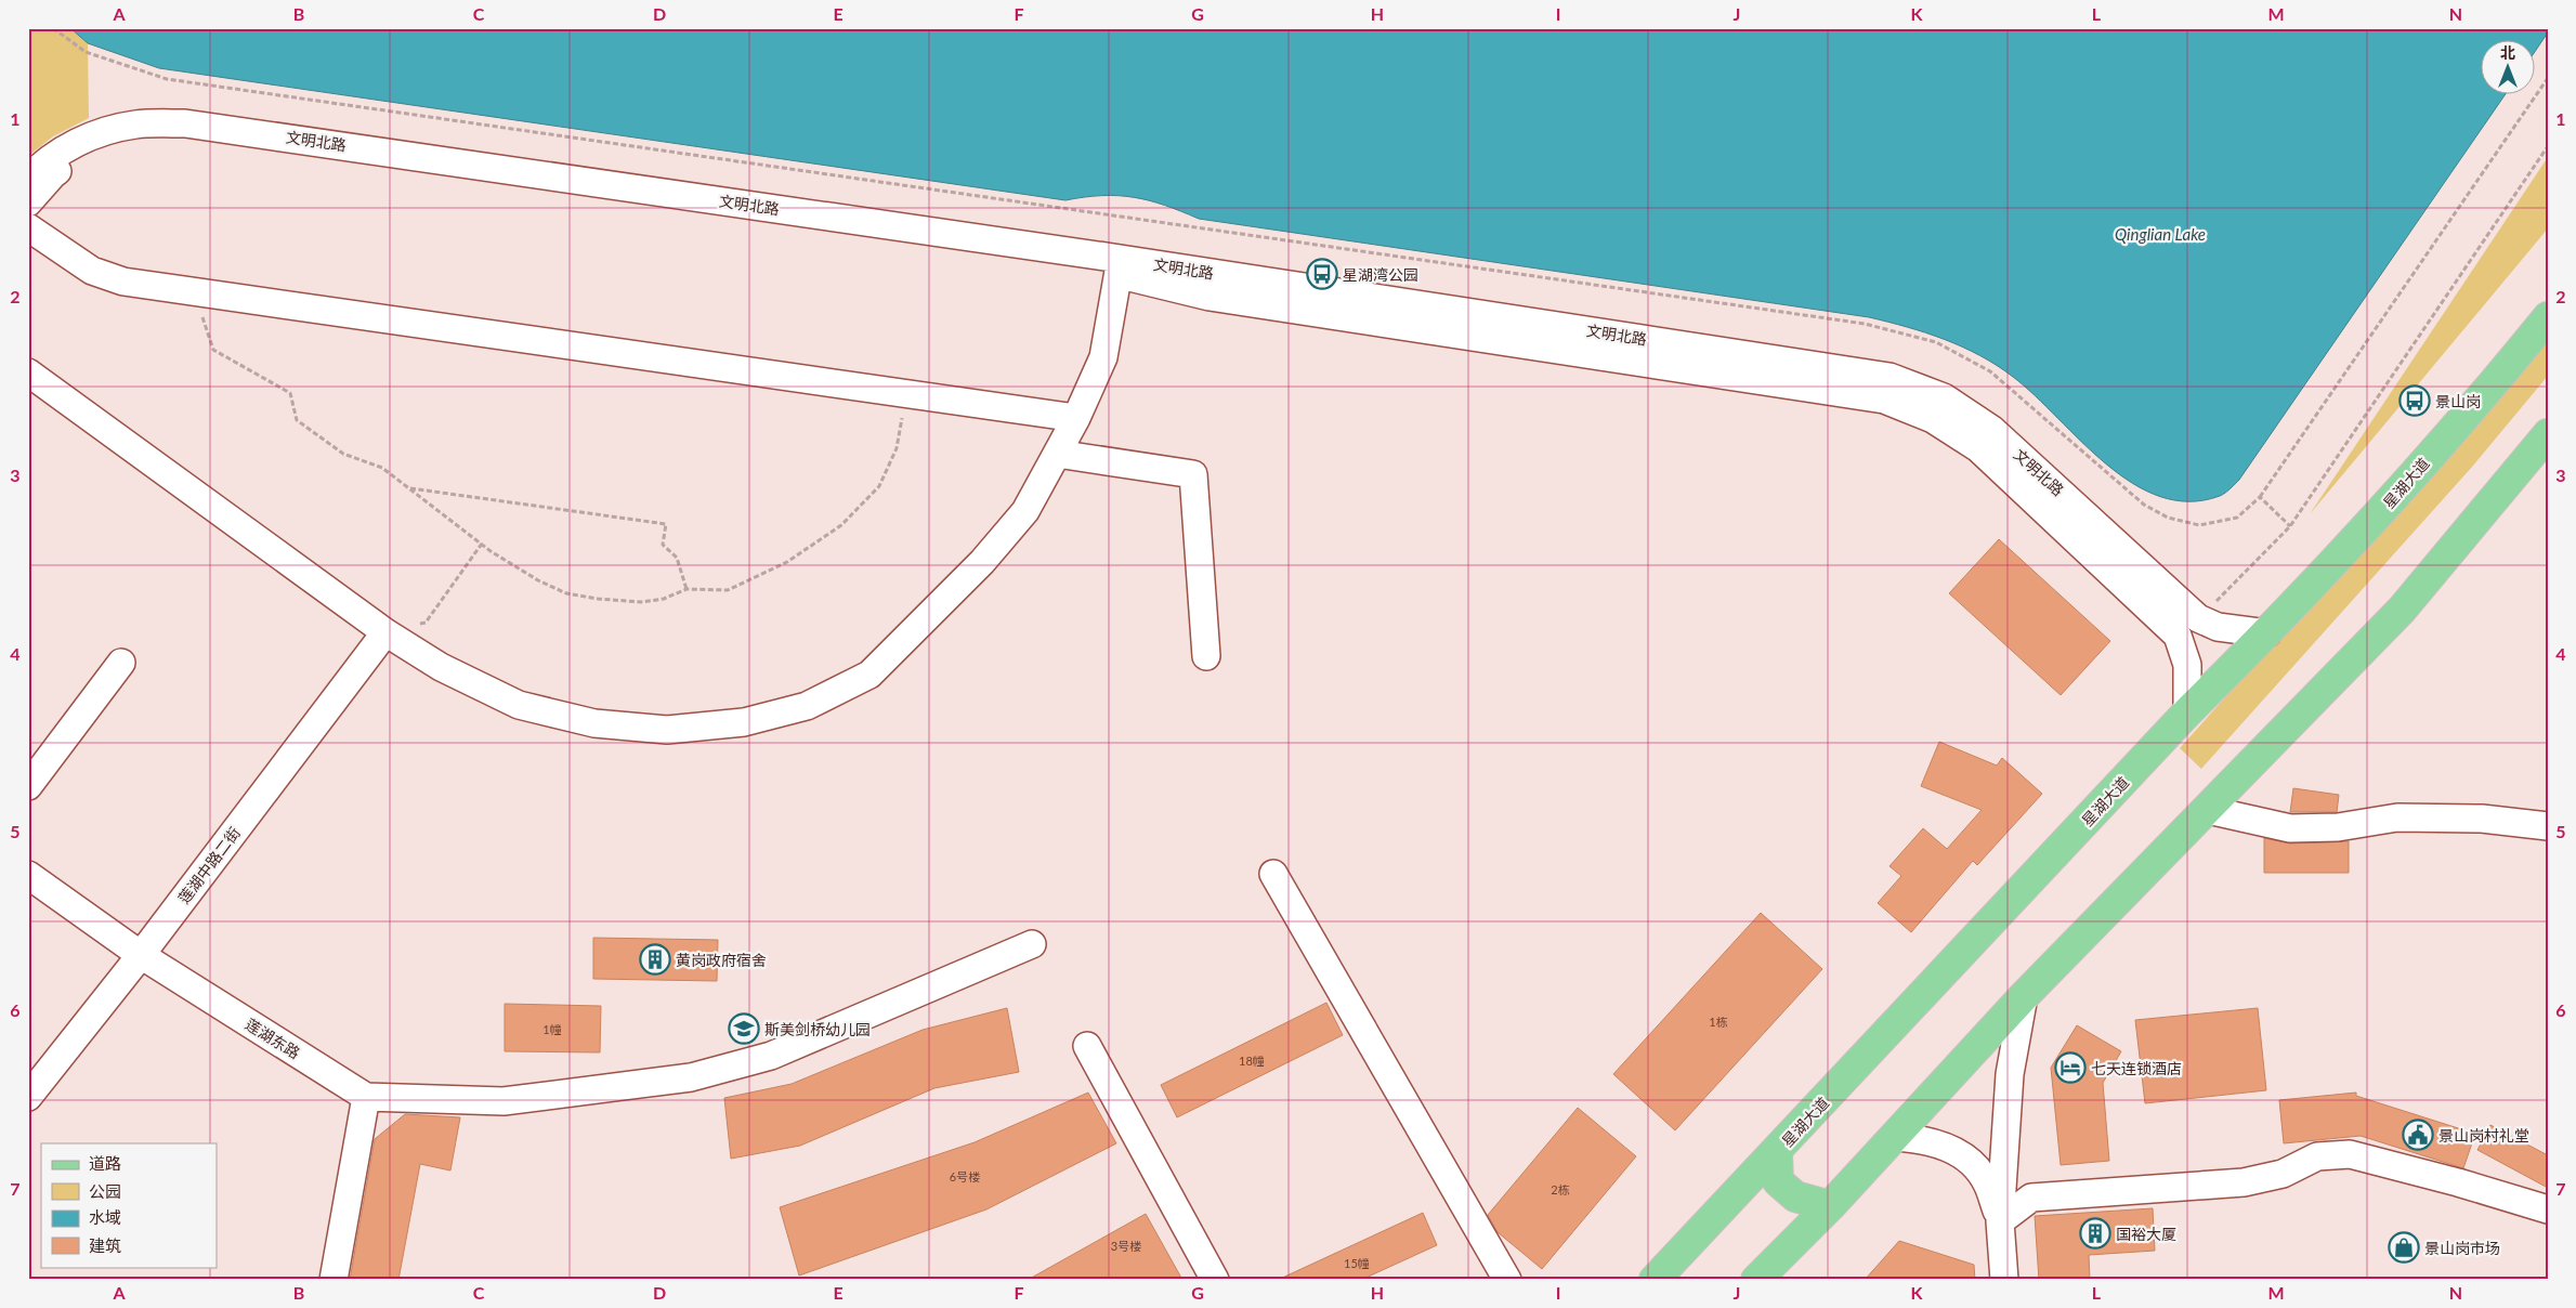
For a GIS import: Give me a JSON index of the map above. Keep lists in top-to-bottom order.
{
  "streets": {
    "main road": ["星湖大道"],
    "street": ["文明北路", "莲湖中路二街", "莲湖东路"]
  },
  "crossings": [
    ["文明北路", "星湖大道"],
    ["莲湖中路二街", "莲湖东路"]
  ],
  "water": ["Qinglian Lake"],
  "places": {
    "bus stop": ["星湖湾公园", "景山岗"],
    "building": ["黄岗政府宿舍", "国裕大厦"],
    "school or university": ["斯美剑桥幼儿园"],
    "hotel": ["七天连锁酒店"],
    "public building": ["景山岗村礼堂"],
    "shop": ["景山岗市场"]
  },
  "house_numbers": [
    "1栋",
    "1幢",
    "18幢",
    "6号楼",
    "2栋",
    "3号楼",
    "15幢"
  ],
  "legend": [
    "道路",
    "公园",
    "水域",
    "建筑"
  ],
  "north": "top",
  "grid": {
    "columns": [
      "A",
      "B",
      "C",
      "D",
      "E",
      "F",
      "G",
      "H",
      "I",
      "J",
      "K",
      "L",
      "M",
      "N"
    ],
    "rows": [
      "1",
      "2",
      "3",
      "4",
      "5",
      "6",
      "7"
    ]
  }
}
